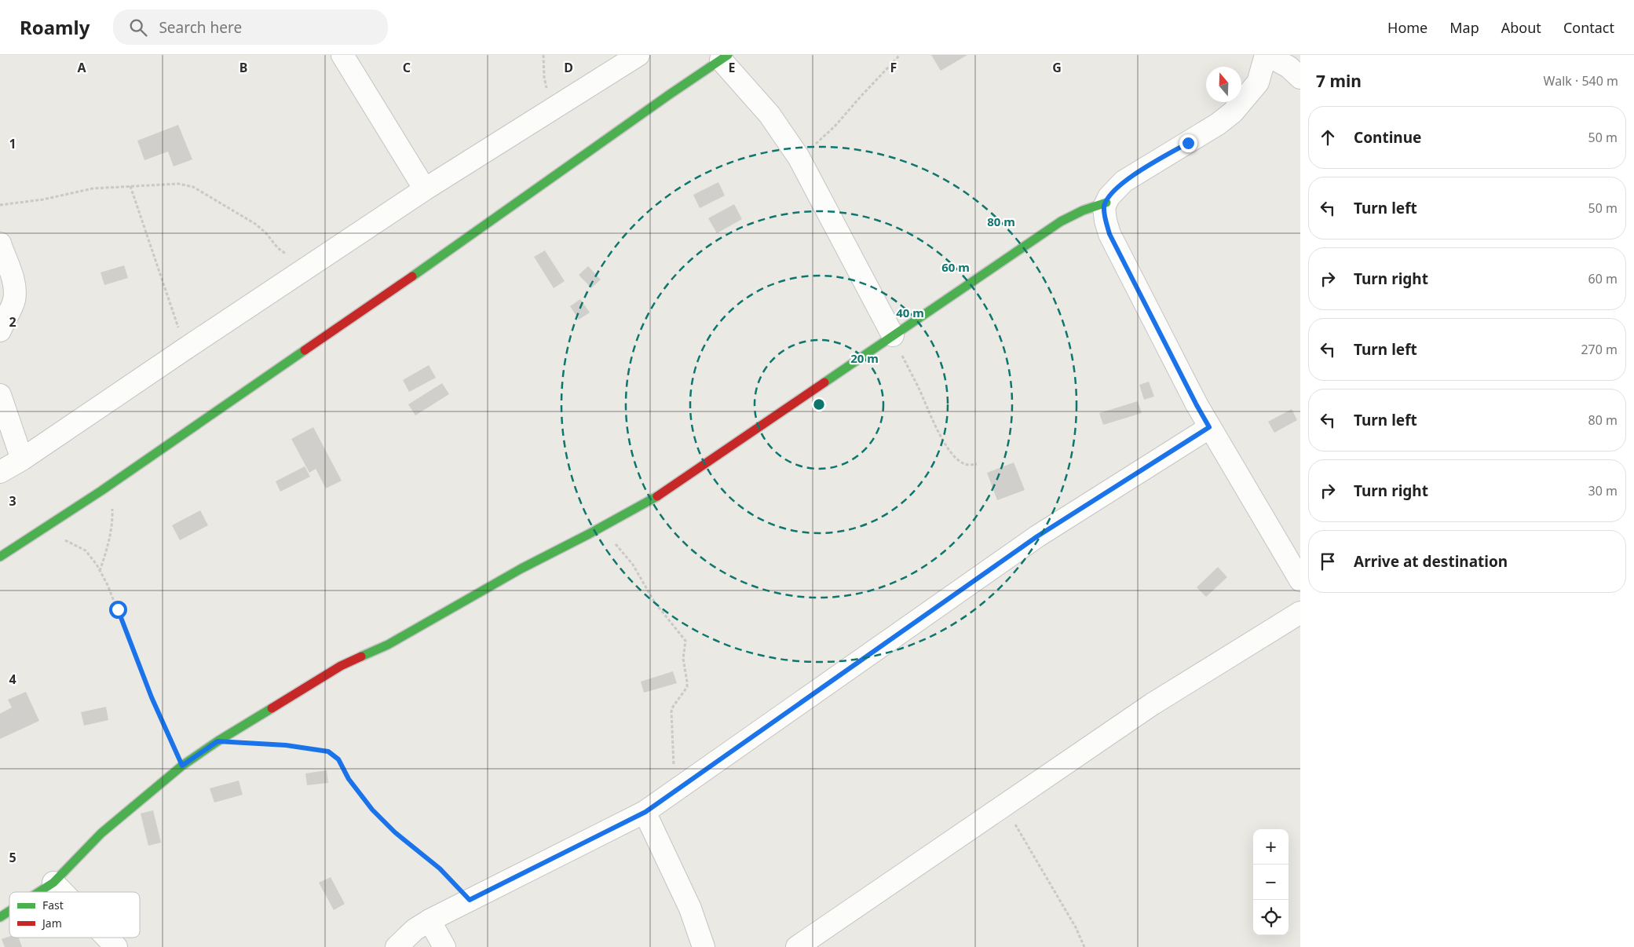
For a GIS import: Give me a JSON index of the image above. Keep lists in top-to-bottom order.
{
  "legend": ["Fast", "Jam"],
  "north": "top",
  "page": {
    "header": "Roamly",
    "search": "Search here",
    "nav": [
      "Home",
      "Map",
      "About",
      "Contact"
    ],
    "heading": ["7 min", "Walk · 540 m"],
    "list": [
      ["Continue", "50 m"],
      ["Turn left", "50 m"],
      ["Turn right", "60 m"],
      ["Turn left", "270 m"],
      ["Turn left", "80 m"],
      ["Turn right", "30 m"],
      "Arrive at destination"
    ],
    "map_buttons": ["+", "−"]
  },
  "grid": {
    "columns": [
      "A",
      "B",
      "C",
      "D",
      "E",
      "F",
      "G"
    ],
    "rows": [
      "1",
      "2",
      "3",
      "4",
      "5"
    ]
  },
  "rings": [
    "80 m",
    "60 m",
    "40 m",
    "20 m"
  ]
}
